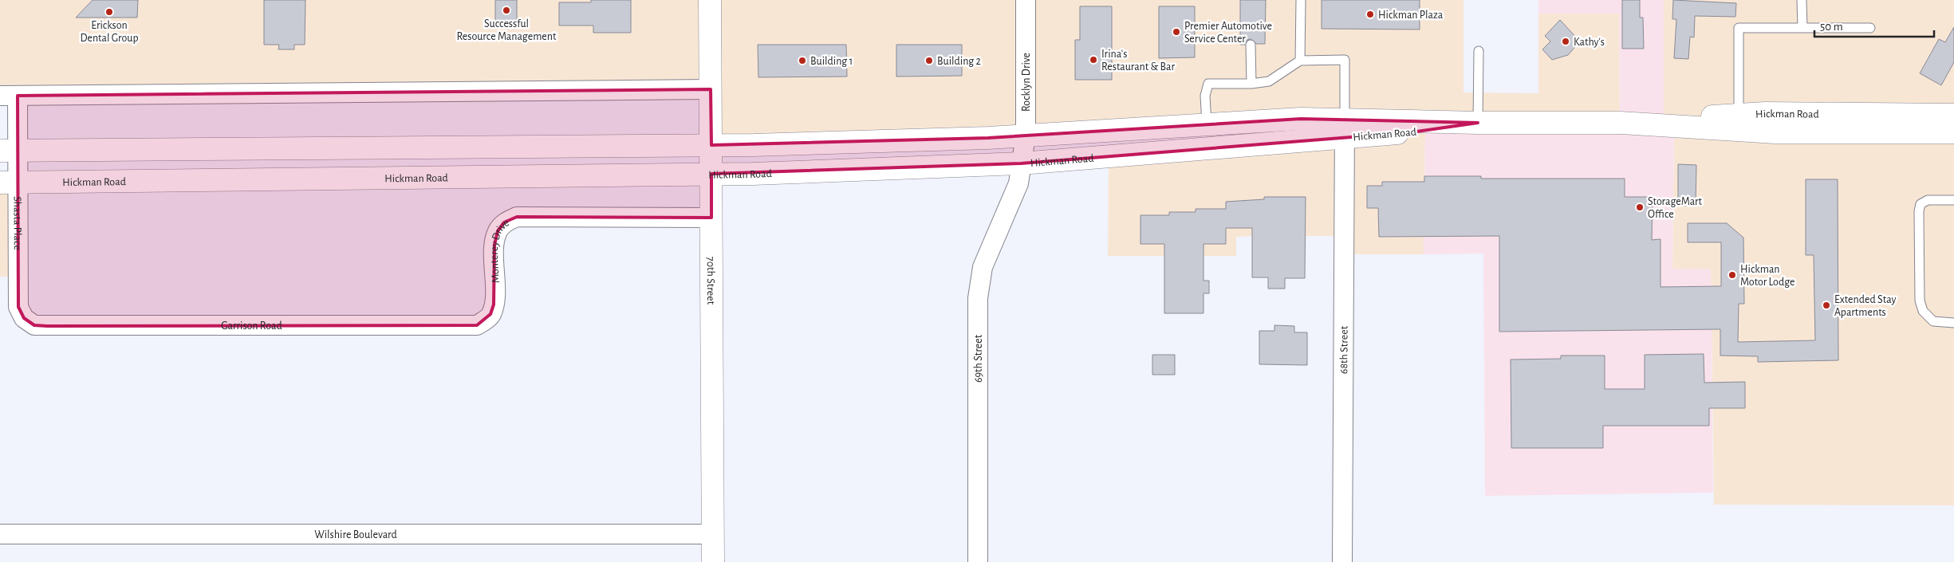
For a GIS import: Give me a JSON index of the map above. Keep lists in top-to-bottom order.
{
  "streets": {
    "main road": ["Hickman Road", "70th Street"],
    "street": [
      "Rocklyn Drive",
      "Shasta Place",
      "Monterey Drive",
      "Garrison Road",
      "68th Street",
      "69th Street",
      "Wilshire Boulevard"
    ]
  },
  "crossings": [
    ["Rocklyn Drive", "Hickman Road"],
    ["Rocklyn Drive", "69th Street"],
    ["Hickman Road", "Shasta Place"],
    ["Hickman Road", "70th Street"],
    ["Hickman Road", "68th Street"],
    ["Hickman Road", "69th Street"],
    ["Shasta Place", "Garrison Road"],
    ["Monterey Drive", "70th Street"],
    ["Monterey Drive", "Garrison Road"],
    ["70th Street", "Wilshire Boulevard"]
  ],
  "places": [
    "Successful Resource Management",
    "Erickson Dental Group",
    "Hickman Plaza",
    "Premier Automotive Service Center",
    "Kathy's",
    "Irina's Restaurant & Bar",
    "Building 1",
    "Building 2",
    "StorageMart Office",
    "Hickman Motor Lodge",
    "Extended Stay Apartments"
  ],
  "scale_bar": "50 m"
}
